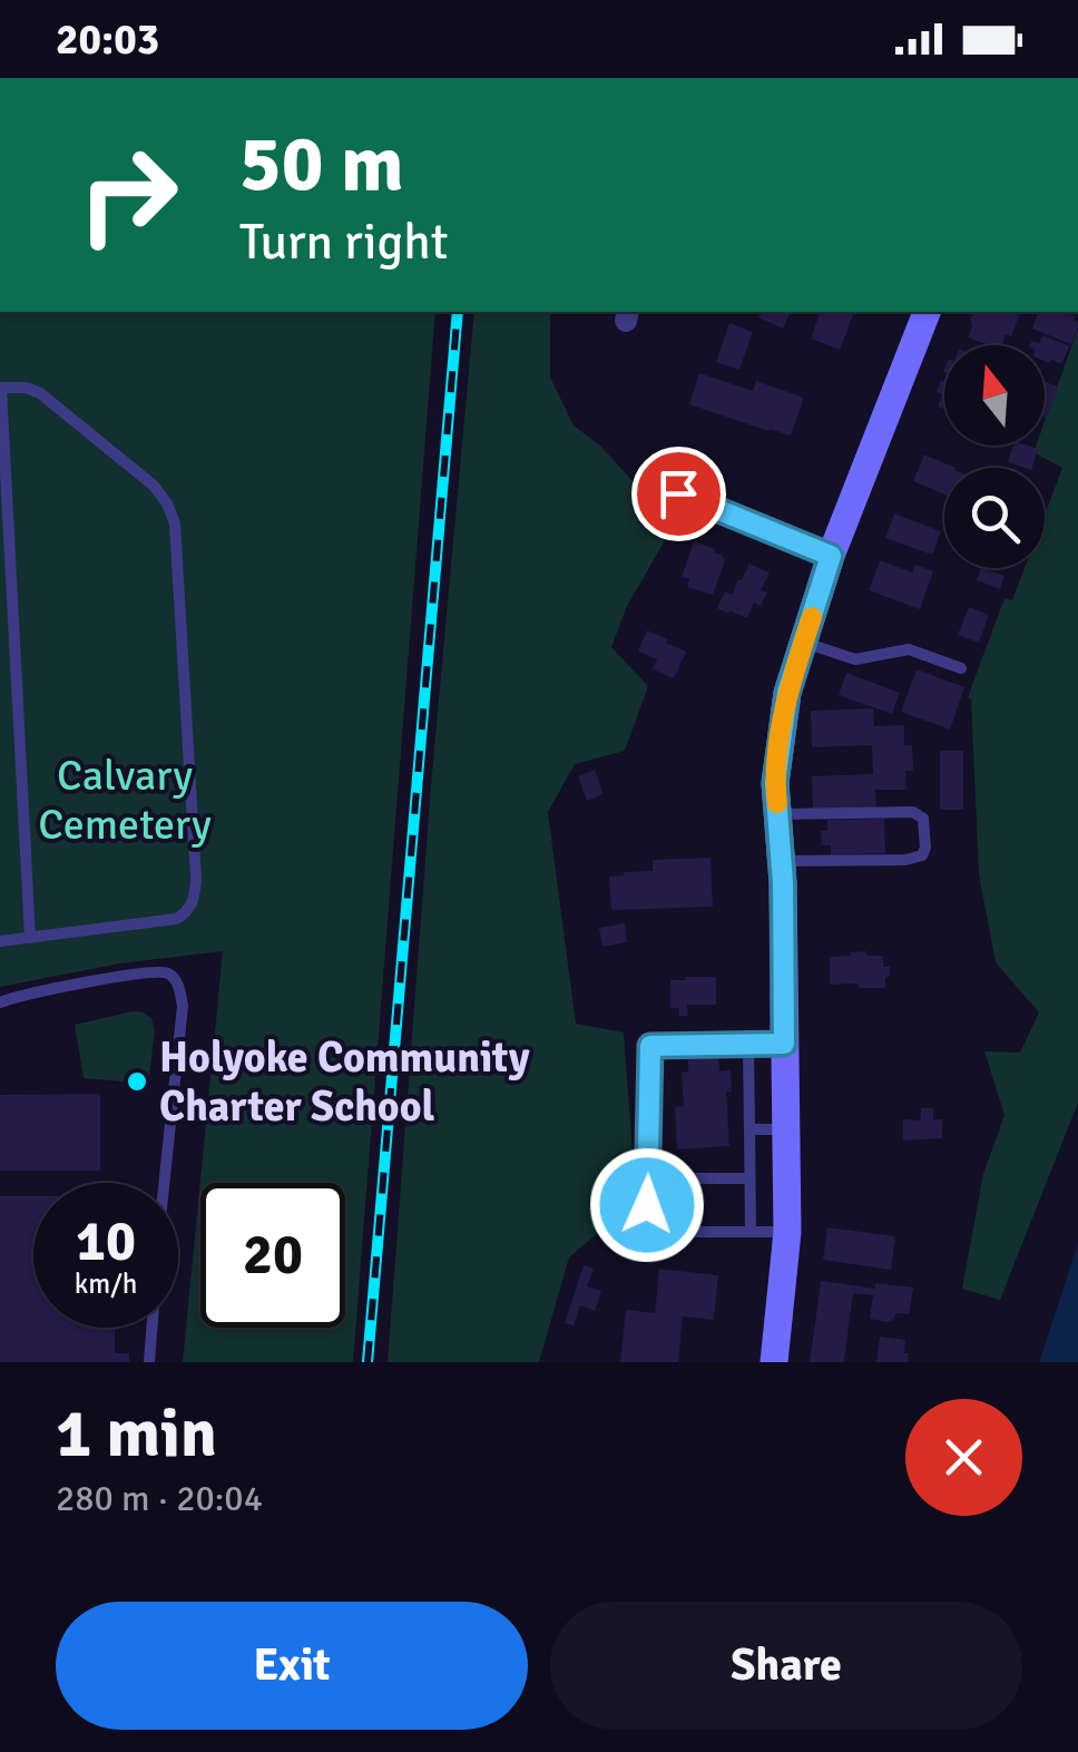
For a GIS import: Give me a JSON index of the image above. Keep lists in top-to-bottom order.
{
  "parks": ["Calvary Cemetery"],
  "places": ["Holyoke Community Charter School"],
  "north": "top",
  "page": {
    "status": "20:03",
    "turn": ["50 m", "Turn right"],
    "speed": "10 km/h",
    "limit": "20",
    "heading": ["1 min", "280 m · 20:04"],
    "buttons": ["Exit", "Share"]
  }
}
